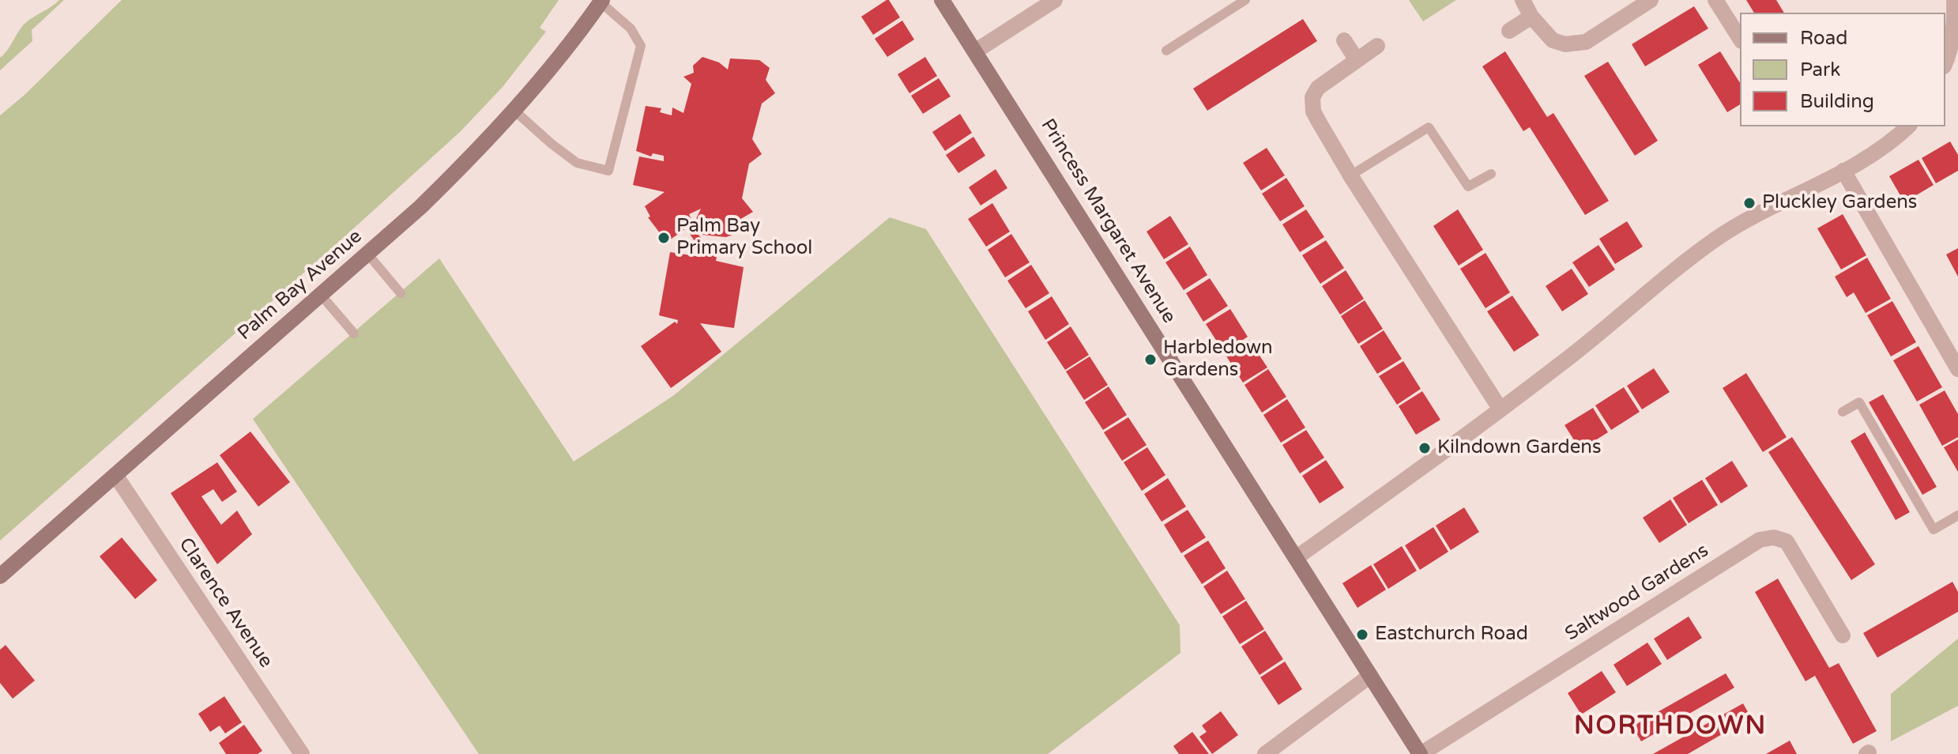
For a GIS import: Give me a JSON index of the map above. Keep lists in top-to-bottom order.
{
  "streets": {
    "main road": ["Princess Margaret Avenue", "Palm Bay Avenue"],
    "street": ["Saltwood Gardens", "Clarence Avenue"]
  },
  "crossings": [
    ["Princess Margaret Avenue", "Saltwood Gardens"],
    ["Palm Bay Avenue", "Clarence Avenue"]
  ],
  "districts": ["NORTHDOWN"],
  "places": [
    "Pluckley Gardens",
    "Palm Bay Primary School",
    "Harbledown Gardens",
    "Kilndown Gardens",
    "Eastchurch Road"
  ],
  "legend": ["Road", "Park", "Building"]
}
